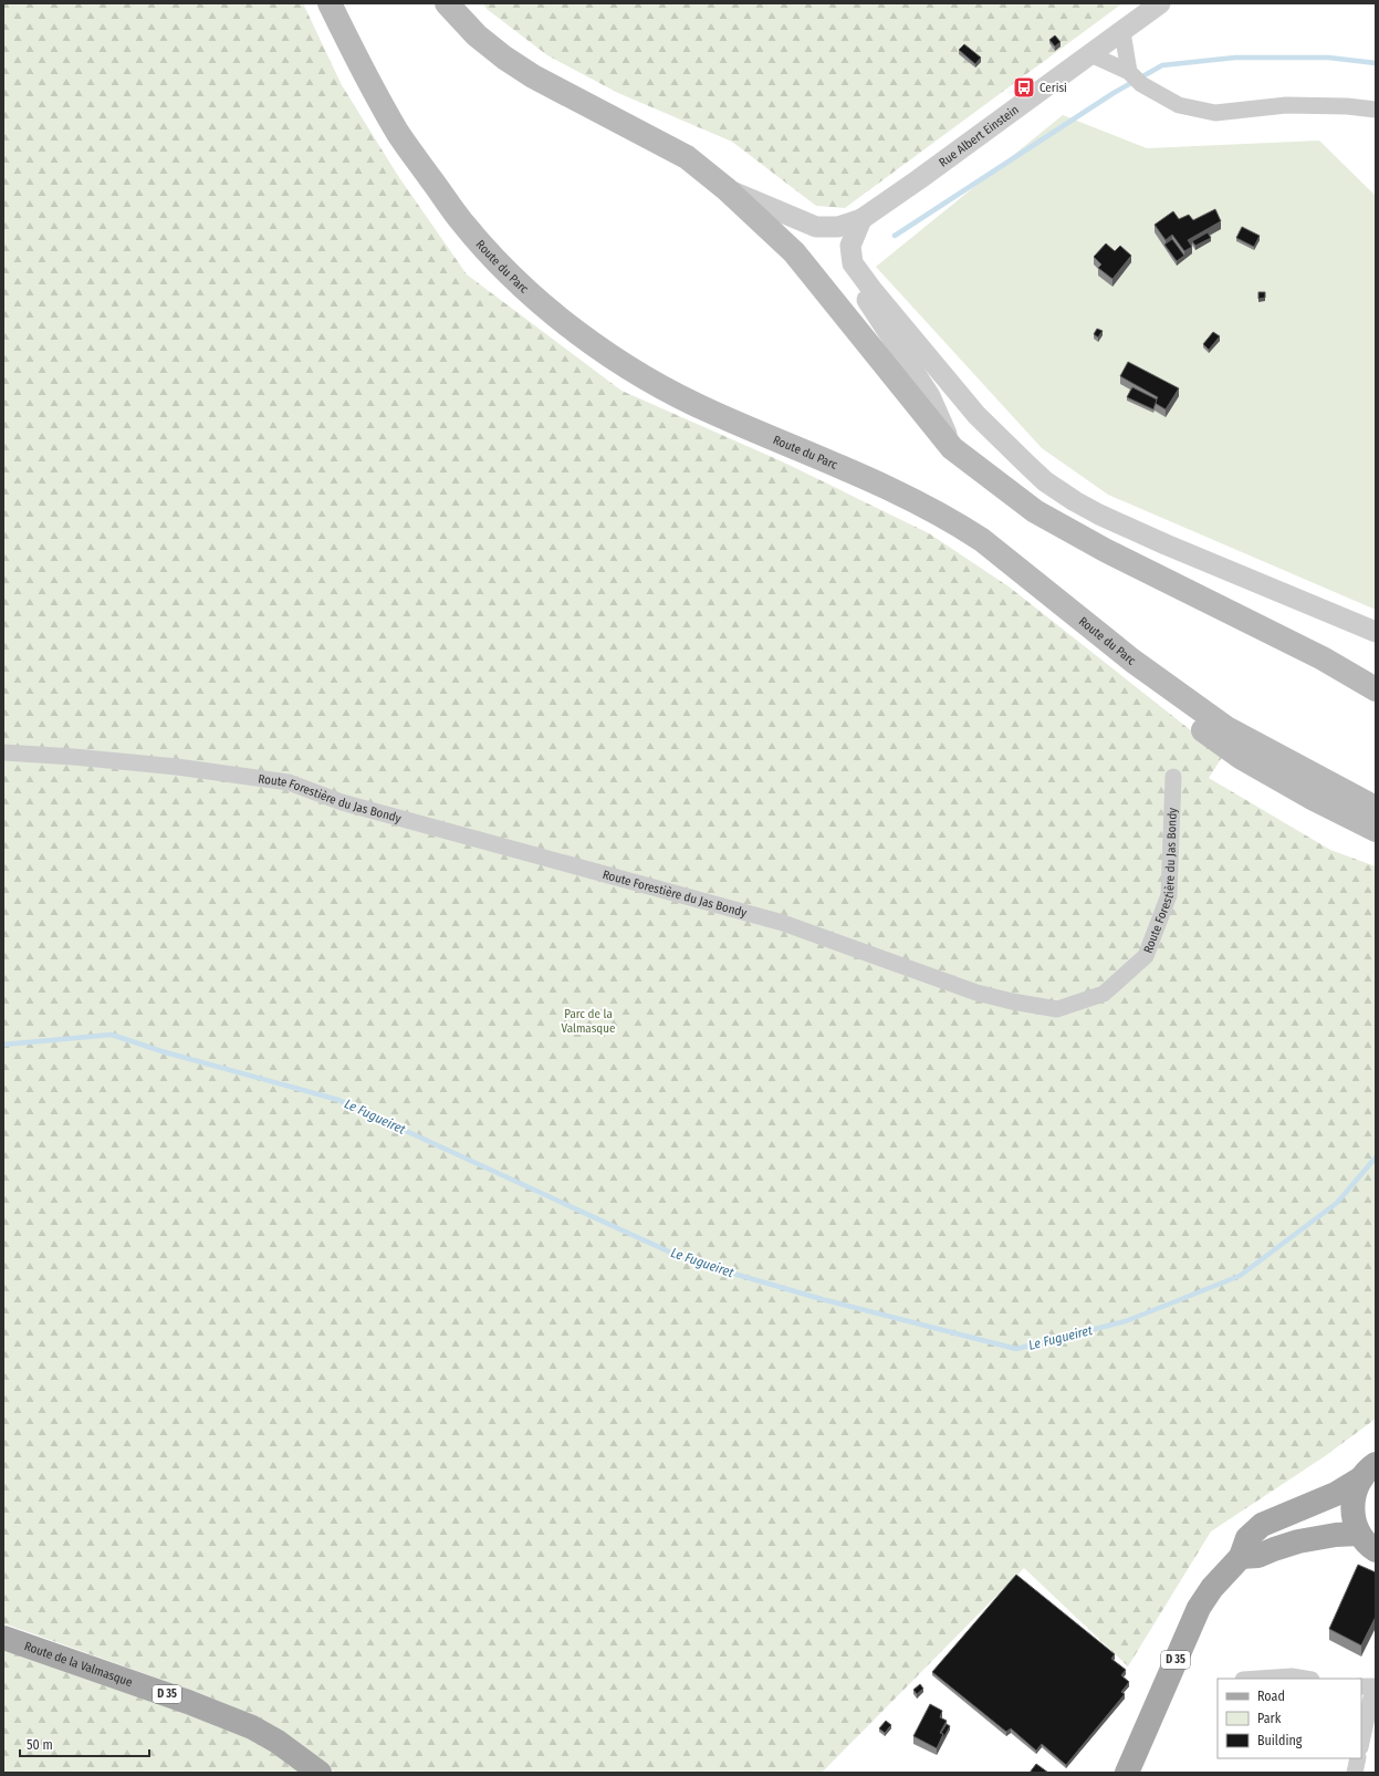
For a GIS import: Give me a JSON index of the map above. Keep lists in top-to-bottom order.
{
  "streets": {
    "main road": ["Route du Parc", "D 35", "Route de la Valmasque"],
    "street": ["Rue Albert Einstein", "Route Forestière du Jas Bondy"]
  },
  "water": ["Le Fugueiret"],
  "parks": ["Parc de la Valmasque"],
  "places": {
    "bus stop": ["Cerisi"]
  },
  "legend": ["Road", "Park", "Building"],
  "scale_bar": "50 m"
}
